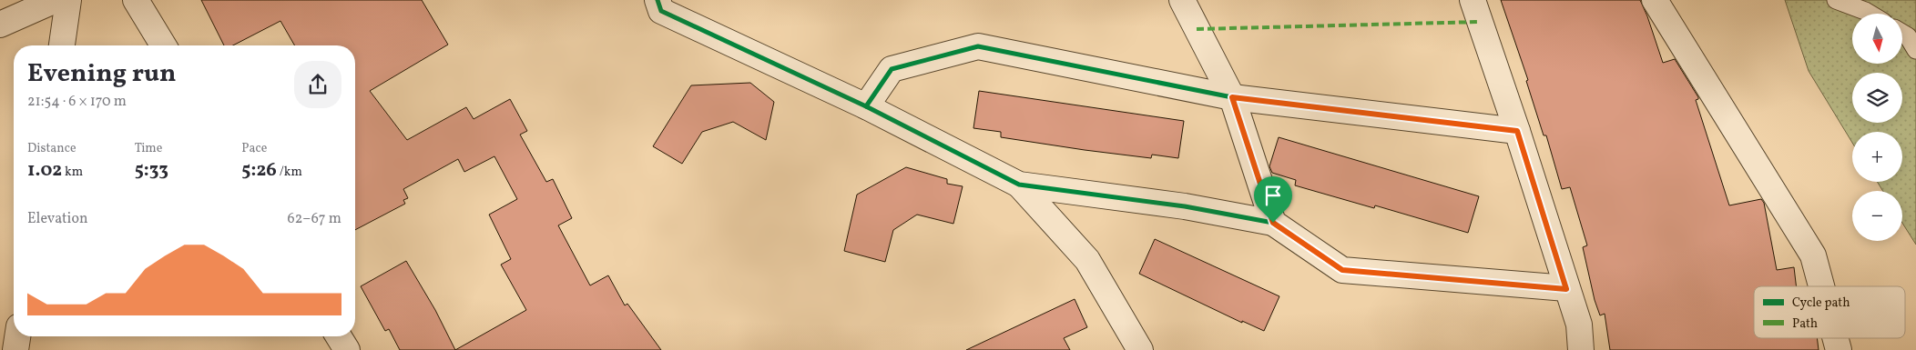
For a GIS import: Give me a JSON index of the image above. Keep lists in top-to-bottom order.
{
  "legend": ["Cycle path", "Path"],
  "north": "bottom",
  "page": {
    "map_buttons": ["+", "−"],
    "heading": ["Evening run", "21:54 · 6 × 170 m"],
    "stats": [
      ["Distance", "1.02 km"],
      ["Time", "5:33"],
      ["Pace", "5:26 /km"]
    ],
    "chart": ["Elevation", "62–67 m"]
  }
}
